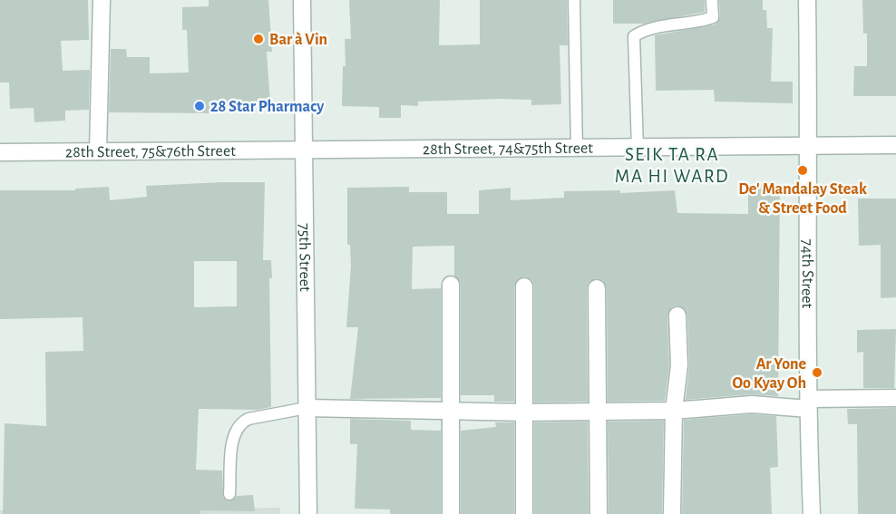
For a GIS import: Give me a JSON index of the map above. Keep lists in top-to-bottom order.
{
  "streets": {
    "street": [
      "28th Street, 74&75th Street",
      "28th Street, 75&76th Street",
      "75th Street",
      "74th Street"
    ]
  },
  "crossings": [
    ["28th Street, 74&75th Street", "28th Street, 75&76th Street"],
    ["28th Street, 74&75th Street", "75th Street"],
    ["28th Street, 74&75th Street", "74th Street"],
    ["28th Street, 75&76th Street", "75th Street"]
  ],
  "districts": ["SEIK TA RA MA HI WARD"],
  "places": [
    "Bar à Vin",
    "28 Star Pharmacy",
    "De' Mandalay Steak & Street Food",
    "Ar Yone Oo Kyay Oh"
  ]
}
